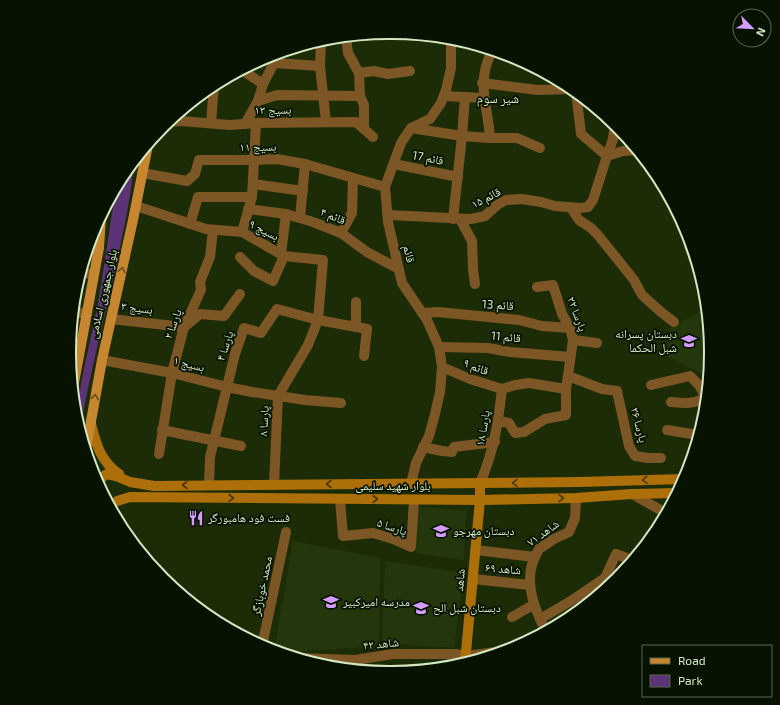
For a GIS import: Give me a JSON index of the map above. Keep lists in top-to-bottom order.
{
  "streets": {
    "main road": ["بلوار جمهوری اسلامی", "بلوار شهید سلیمی", "شاهد"],
    "street": [
      "بسیج ۱۳",
      "بسیج ۱۱",
      "قائم 17",
      "قائم ۱۵",
      "قائم ۴",
      "بسیج ۹",
      "قائم",
      "قائم 13",
      "بسیج ۳",
      "پارسا ۲۲",
      "پارسا ۲",
      "قائم 11",
      "پارسا ۴",
      "بسیج ۱",
      "قائم ۹",
      "پارسا ۸",
      "پارسا ۲۶",
      "پارسا ۱۸",
      "پارسا ۵",
      "شاهد ۷۱",
      "شاهد ۶۹",
      "محمد خوبازگر",
      "شاهد ۴۲"
    ]
  },
  "crossings": [
    ["بسیج ۱۱", "قائم"],
    ["بسیج ۱۱", "بلوار جمهوری اسلامی"],
    ["قائم 17", "قائم"],
    ["قائم ۱۵", "قائم"],
    ["قائم ۴", "قائم"],
    ["بسیج ۹", "بلوار جمهوری اسلامی"],
    ["بسیج ۹", "پارسا ۲"],
    ["بسیج ۹", "پارسا ۴"],
    ["بسیج ۹", "پارسا ۸"],
    ["قائم", "قائم 13"],
    ["قائم", "قائم 11"],
    ["قائم", "قائم ۹"],
    ["قائم", "بلوار شهید سلیمی"],
    ["بلوار جمهوری اسلامی", "بسیج ۳"],
    ["بلوار جمهوری اسلامی", "بسیج ۱"],
    ["قائم 13", "پارسا ۲۲"],
    ["بسیج ۳", "پارسا ۲"],
    ["پارسا ۲۲", "قائم 11"],
    ["پارسا ۲۲", "پارسا ۲۶"],
    ["پارسا ۲۲", "پارسا ۱۸"],
    ["پارسا ۲", "بسیج ۱"],
    ["پارسا ۴", "بسیج ۱"],
    ["پارسا ۴", "پارسا ۸"],
    ["پارسا ۴", "بلوار شهید سلیمی"],
    ["بسیج ۱", "پارسا ۸"],
    ["قائم ۹", "پارسا ۱۸"],
    ["پارسا ۸", "بلوار شهید سلیمی"],
    ["پارسا ۱۸", "بلوار شهید سلیمی"],
    ["پارسا ۱۸", "شاهد"],
    ["بلوار شهید سلیمی", "پارسا ۵"],
    ["بلوار شهید سلیمی", "شاهد ۷۱"],
    ["بلوار شهید سلیمی", "شاهد"],
    ["شاهد ۷۱", "شاهد"],
    ["شاهد ۶۹", "شاهد"]
  ],
  "districts": ["شیر سوم"],
  "places": {
    "school or university": [
      "دبستان پسرانه شبل الحکما",
      "دبستان مهرجو",
      "مدرسه امیرکبیر",
      "دبستان شبل الح"
    ],
    "restaurant": ["فست فود هامبورگر"]
  },
  "legend": ["Road", "Park"],
  "north": "bottom right"
}
